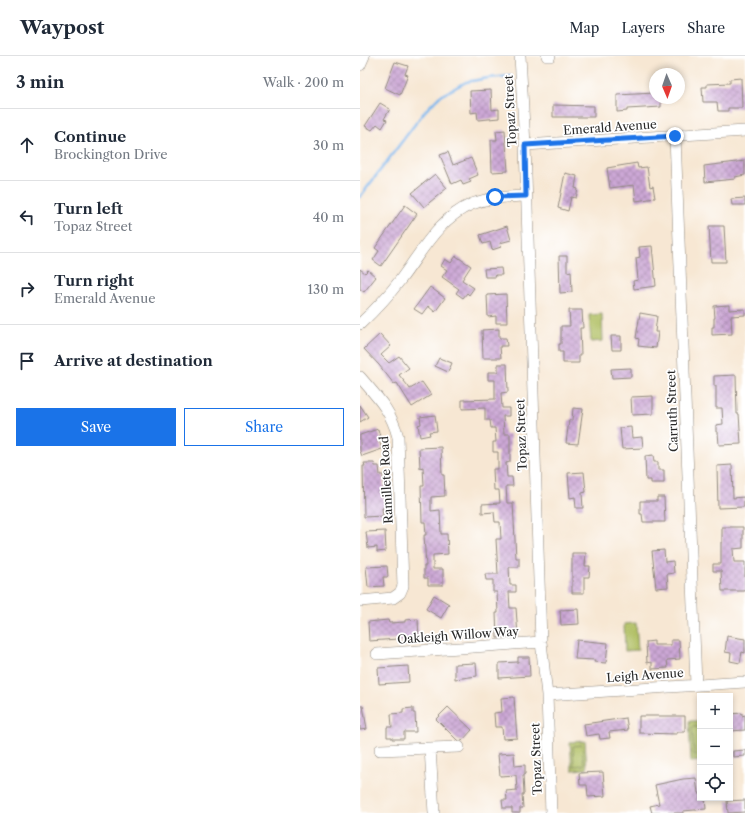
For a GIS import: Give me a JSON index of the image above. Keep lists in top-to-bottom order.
{
  "streets": {
    "street": [
      "Topaz Street",
      "Emerald Avenue",
      "Carruth Street",
      "Ramillete Road",
      "Oakleigh Willow Way",
      "Leigh Avenue"
    ]
  },
  "crossings": [
    ["Topaz Street", "Emerald Avenue"],
    ["Topaz Street", "Oakleigh Willow Way"],
    ["Topaz Street", "Leigh Avenue"],
    ["Emerald Avenue", "Carruth Street"],
    ["Carruth Street", "Leigh Avenue"]
  ],
  "north": "bottom",
  "page": {
    "header": "Waypost",
    "nav": ["Map", "Layers", "Share"],
    "heading": ["3 min", "Walk · 200 m"],
    "list": [
      ["Continue", "Brockington Drive", "30 m"],
      ["Turn left", "Topaz Street", "40 m"],
      ["Turn right", "Emerald Avenue", "130 m"],
      "Arrive at destination"
    ],
    "buttons": ["Save", "Share"],
    "map_buttons": ["+", "−"]
  }
}
